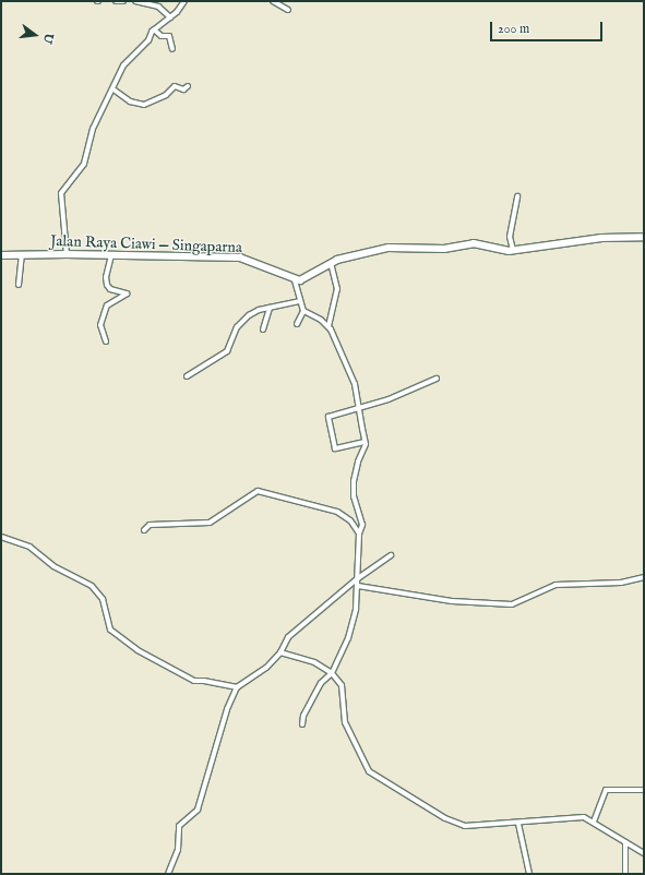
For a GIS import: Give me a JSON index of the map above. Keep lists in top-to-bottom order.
{
  "streets": {
    "main road": ["Jalan Raya Ciawi — Singaparna"]
  },
  "scale_bar": "200 m",
  "north": "right"
}
